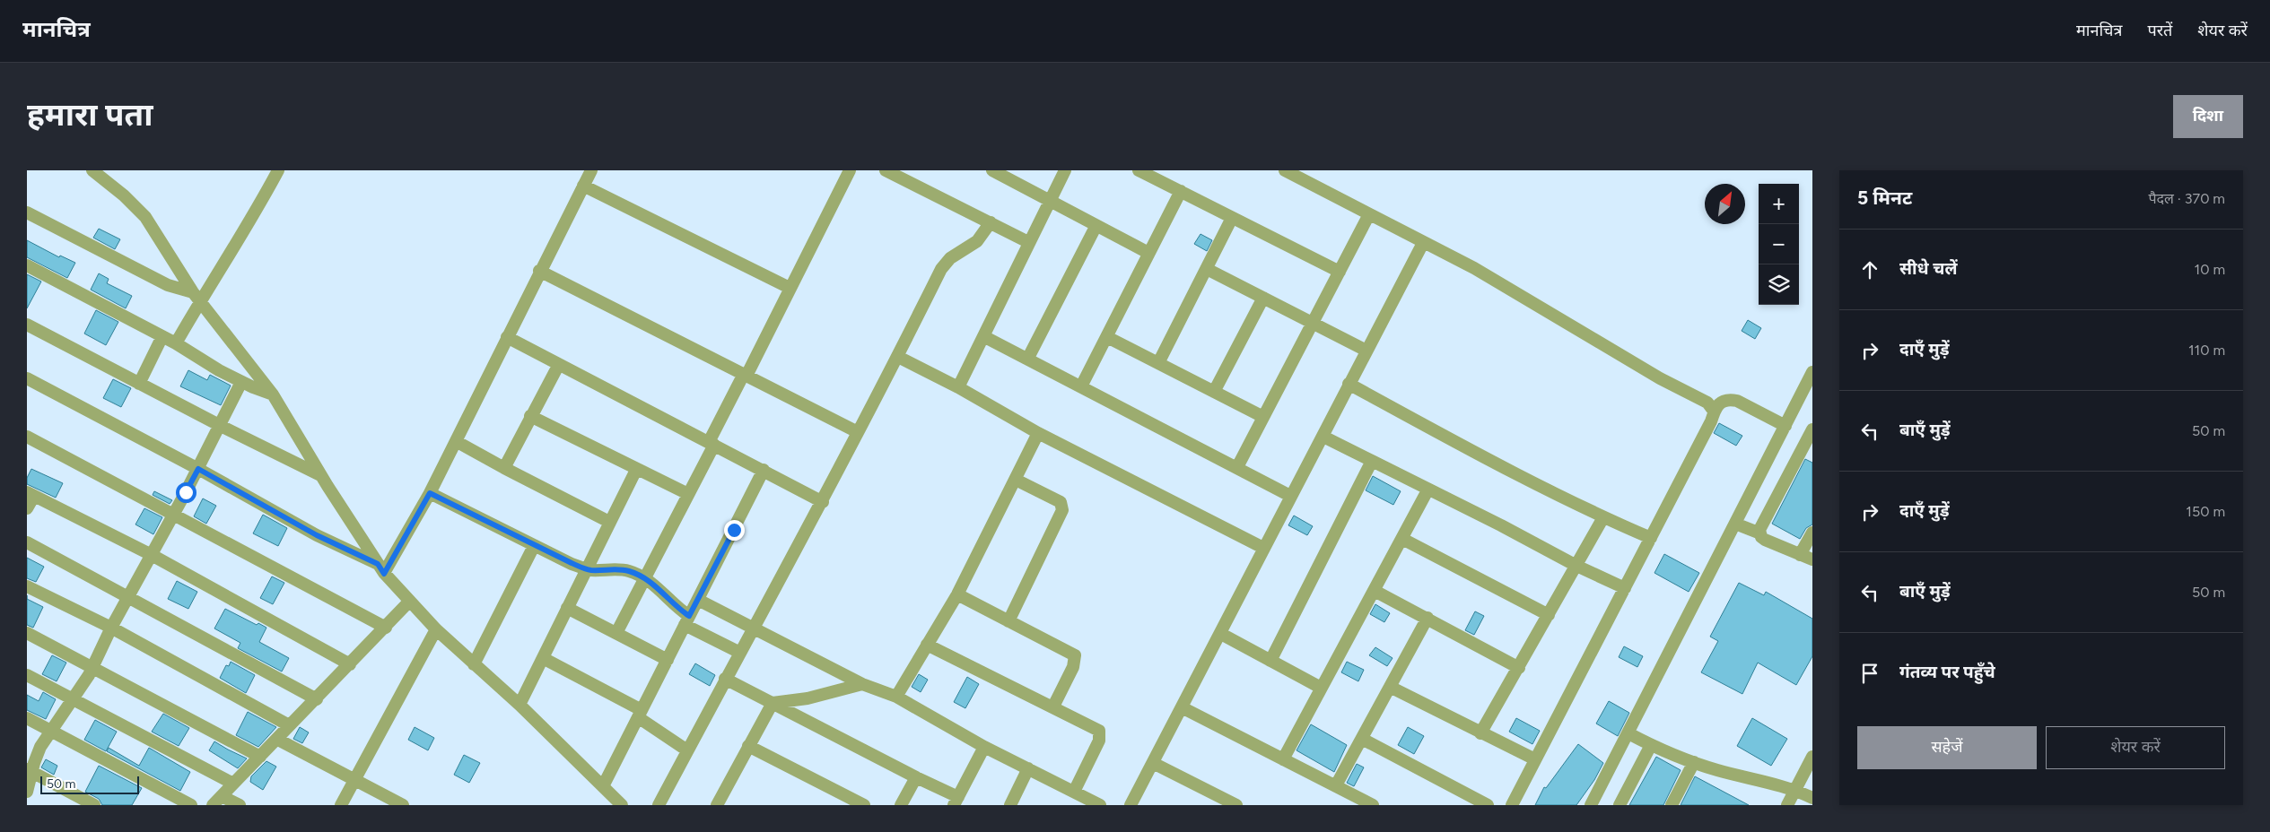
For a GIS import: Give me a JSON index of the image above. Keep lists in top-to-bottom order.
{
  "scale_bar": "50 m",
  "north": "top right",
  "page": {
    "header": "मानचित्र",
    "nav": ["मानचित्र", "परतें", "शेयर करें"],
    "buttons": [
      "दिशा",
      ["सहेजें", "शेयर करें"]
    ],
    "title": "हमारा पता",
    "heading": ["5 मिनट", "पैदल · 370 m"],
    "map_buttons": ["+", "−"],
    "list": [
      ["सीधे चलें", "10 m"],
      ["दाएँ मुड़ें", "110 m"],
      ["बाएँ मुड़ें", "50 m"],
      ["दाएँ मुड़ें", "150 m"],
      ["बाएँ मुड़ें", "50 m"],
      "गंतव्य पर पहुँचे"
    ],
    "scale": "50 m"
  }
}
